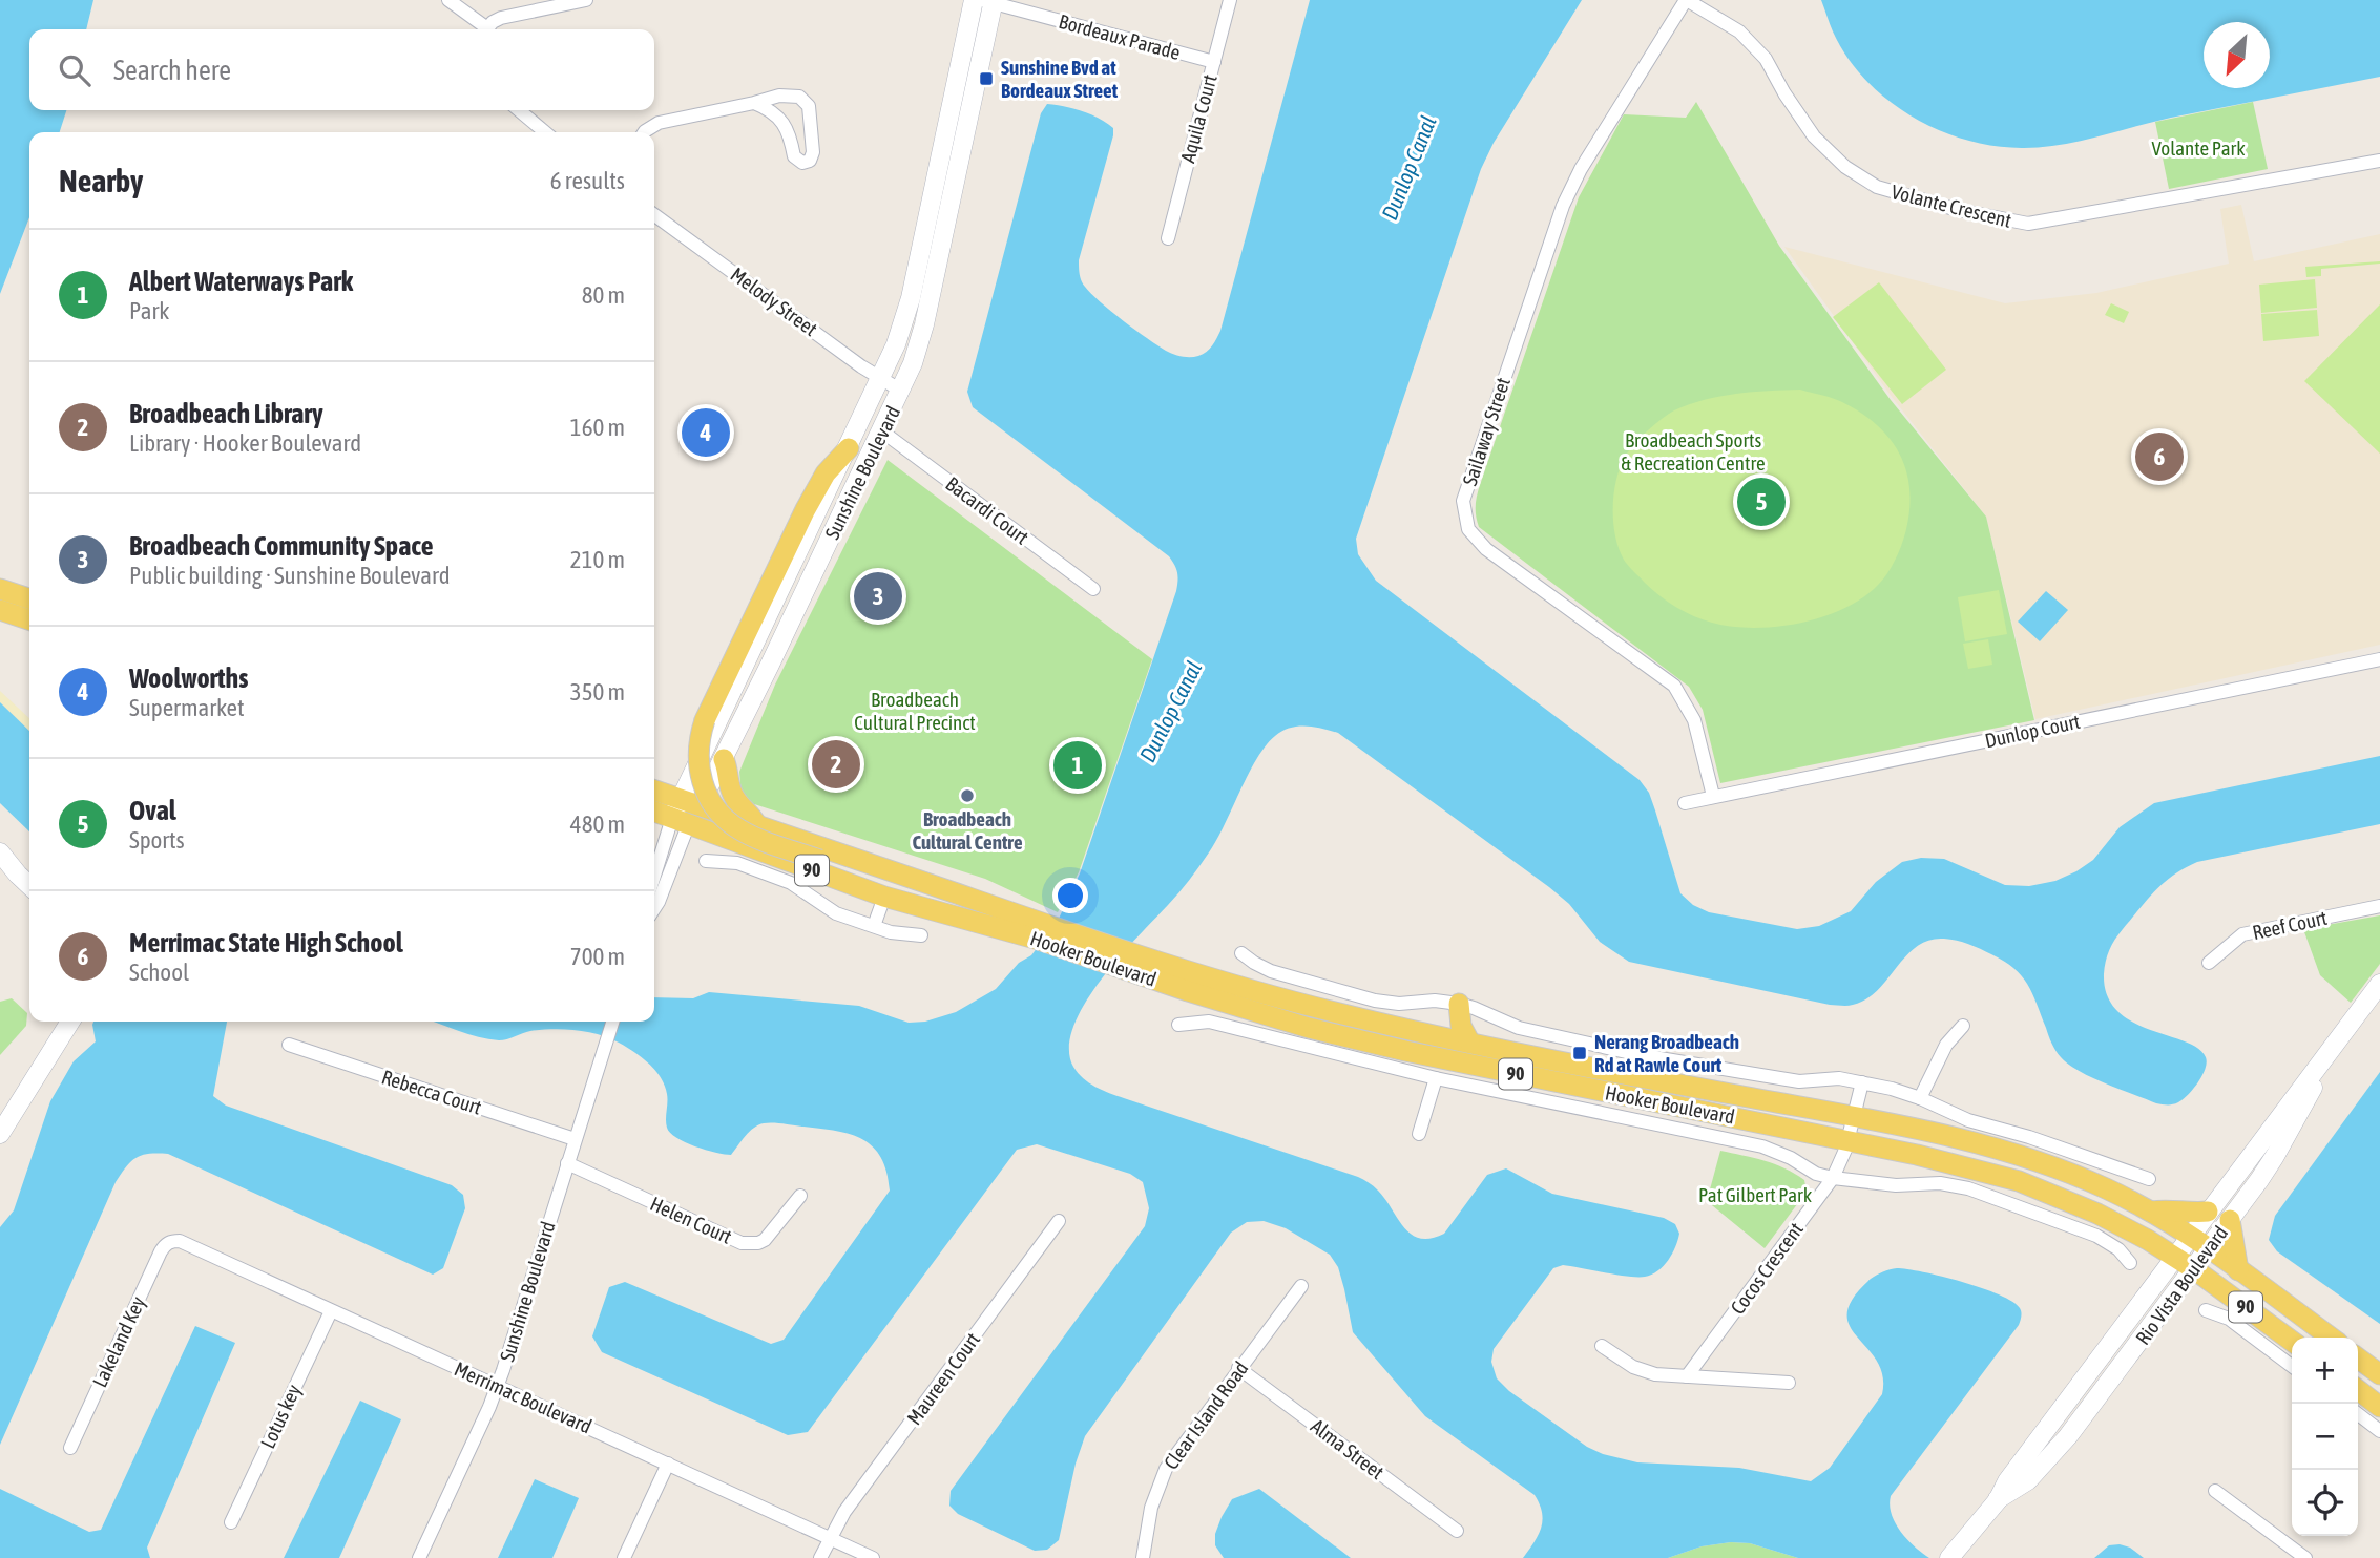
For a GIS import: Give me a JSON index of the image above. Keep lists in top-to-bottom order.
{
  "streets": {
    "main road": [
      "Sunshine Boulevard",
      "90",
      "Hooker Boulevard",
      "Rio Vista Boulevard"
    ],
    "street": [
      "Bordeaux Parade",
      "Aquila Court",
      "Volante Crescent",
      "Melody Street",
      "Sailaway Street",
      "Bacardi Court",
      "Dunlop Court",
      "Reef Court",
      "Rebecca Court",
      "Helen Court",
      "Cocos Crescent",
      "Lakeland Key",
      "Maureen Court",
      "Merrimac Boulevard",
      "Clear Island Road",
      "Lotus key",
      "Alma Street"
    ]
  },
  "crossings": [
    ["Bordeaux Parade", "Aquila Court"],
    ["Bordeaux Parade", "Sunshine Boulevard"],
    ["Volante Crescent", "Sailaway Street"],
    ["Melody Street", "Sunshine Boulevard"],
    ["Sailaway Street", "Dunlop Court"],
    ["Sunshine Boulevard", "Bacardi Court"],
    ["Sunshine Boulevard", "Hooker Boulevard"],
    ["Sunshine Boulevard", "Rebecca Court"],
    ["Sunshine Boulevard", "Helen Court"],
    ["Sunshine Boulevard", "Merrimac Boulevard"],
    ["Hooker Boulevard", "Cocos Crescent"],
    ["Hooker Boulevard", "Rio Vista Boulevard"],
    ["Lakeland Key", "Merrimac Boulevard"],
    ["Maureen Court", "Merrimac Boulevard"],
    ["Merrimac Boulevard", "Lotus key"],
    ["Clear Island Road", "Alma Street"]
  ],
  "water": ["Dunlop Canal"],
  "parks": [
    "Volante Park",
    "Broadbeach Sports & Recreation Centre",
    "Broadbeach Cultural Precinct",
    "Pat Gilbert Park"
  ],
  "places": {
    "transit": ["Sunshine Bvd at Bordeaux Street", "Nerang Broadbeach Rd at Rawle Court"],
    "other": ["Broadbeach Cultural Centre"]
  },
  "north": "bottom left",
  "page": {
    "search": "Search here",
    "heading": ["Nearby", "6 results"],
    "list": [
      {
        "mark": "1",
        "name": "Albert Waterways Park",
        "note": "Park",
        "value": "80 m"
      },
      {
        "mark": "2",
        "name": "Broadbeach Library",
        "note": "Library · Hooker Boulevard",
        "value": "160 m"
      },
      {
        "mark": "3",
        "name": "Broadbeach Community Space",
        "note": "Public building · Sunshine Boulevard",
        "value": "210 m"
      },
      {
        "mark": "4",
        "name": "Woolworths",
        "note": "Supermarket",
        "value": "350 m"
      },
      {
        "mark": "5",
        "name": "Oval",
        "note": "Sports",
        "value": "480 m"
      },
      {
        "mark": "6",
        "name": "Merrimac State High School",
        "note": "School",
        "value": "700 m"
      }
    ],
    "pins": [
      "4",
      "6",
      "5",
      "3",
      "2",
      "1"
    ],
    "map_buttons": ["+", "−"]
  }
}
